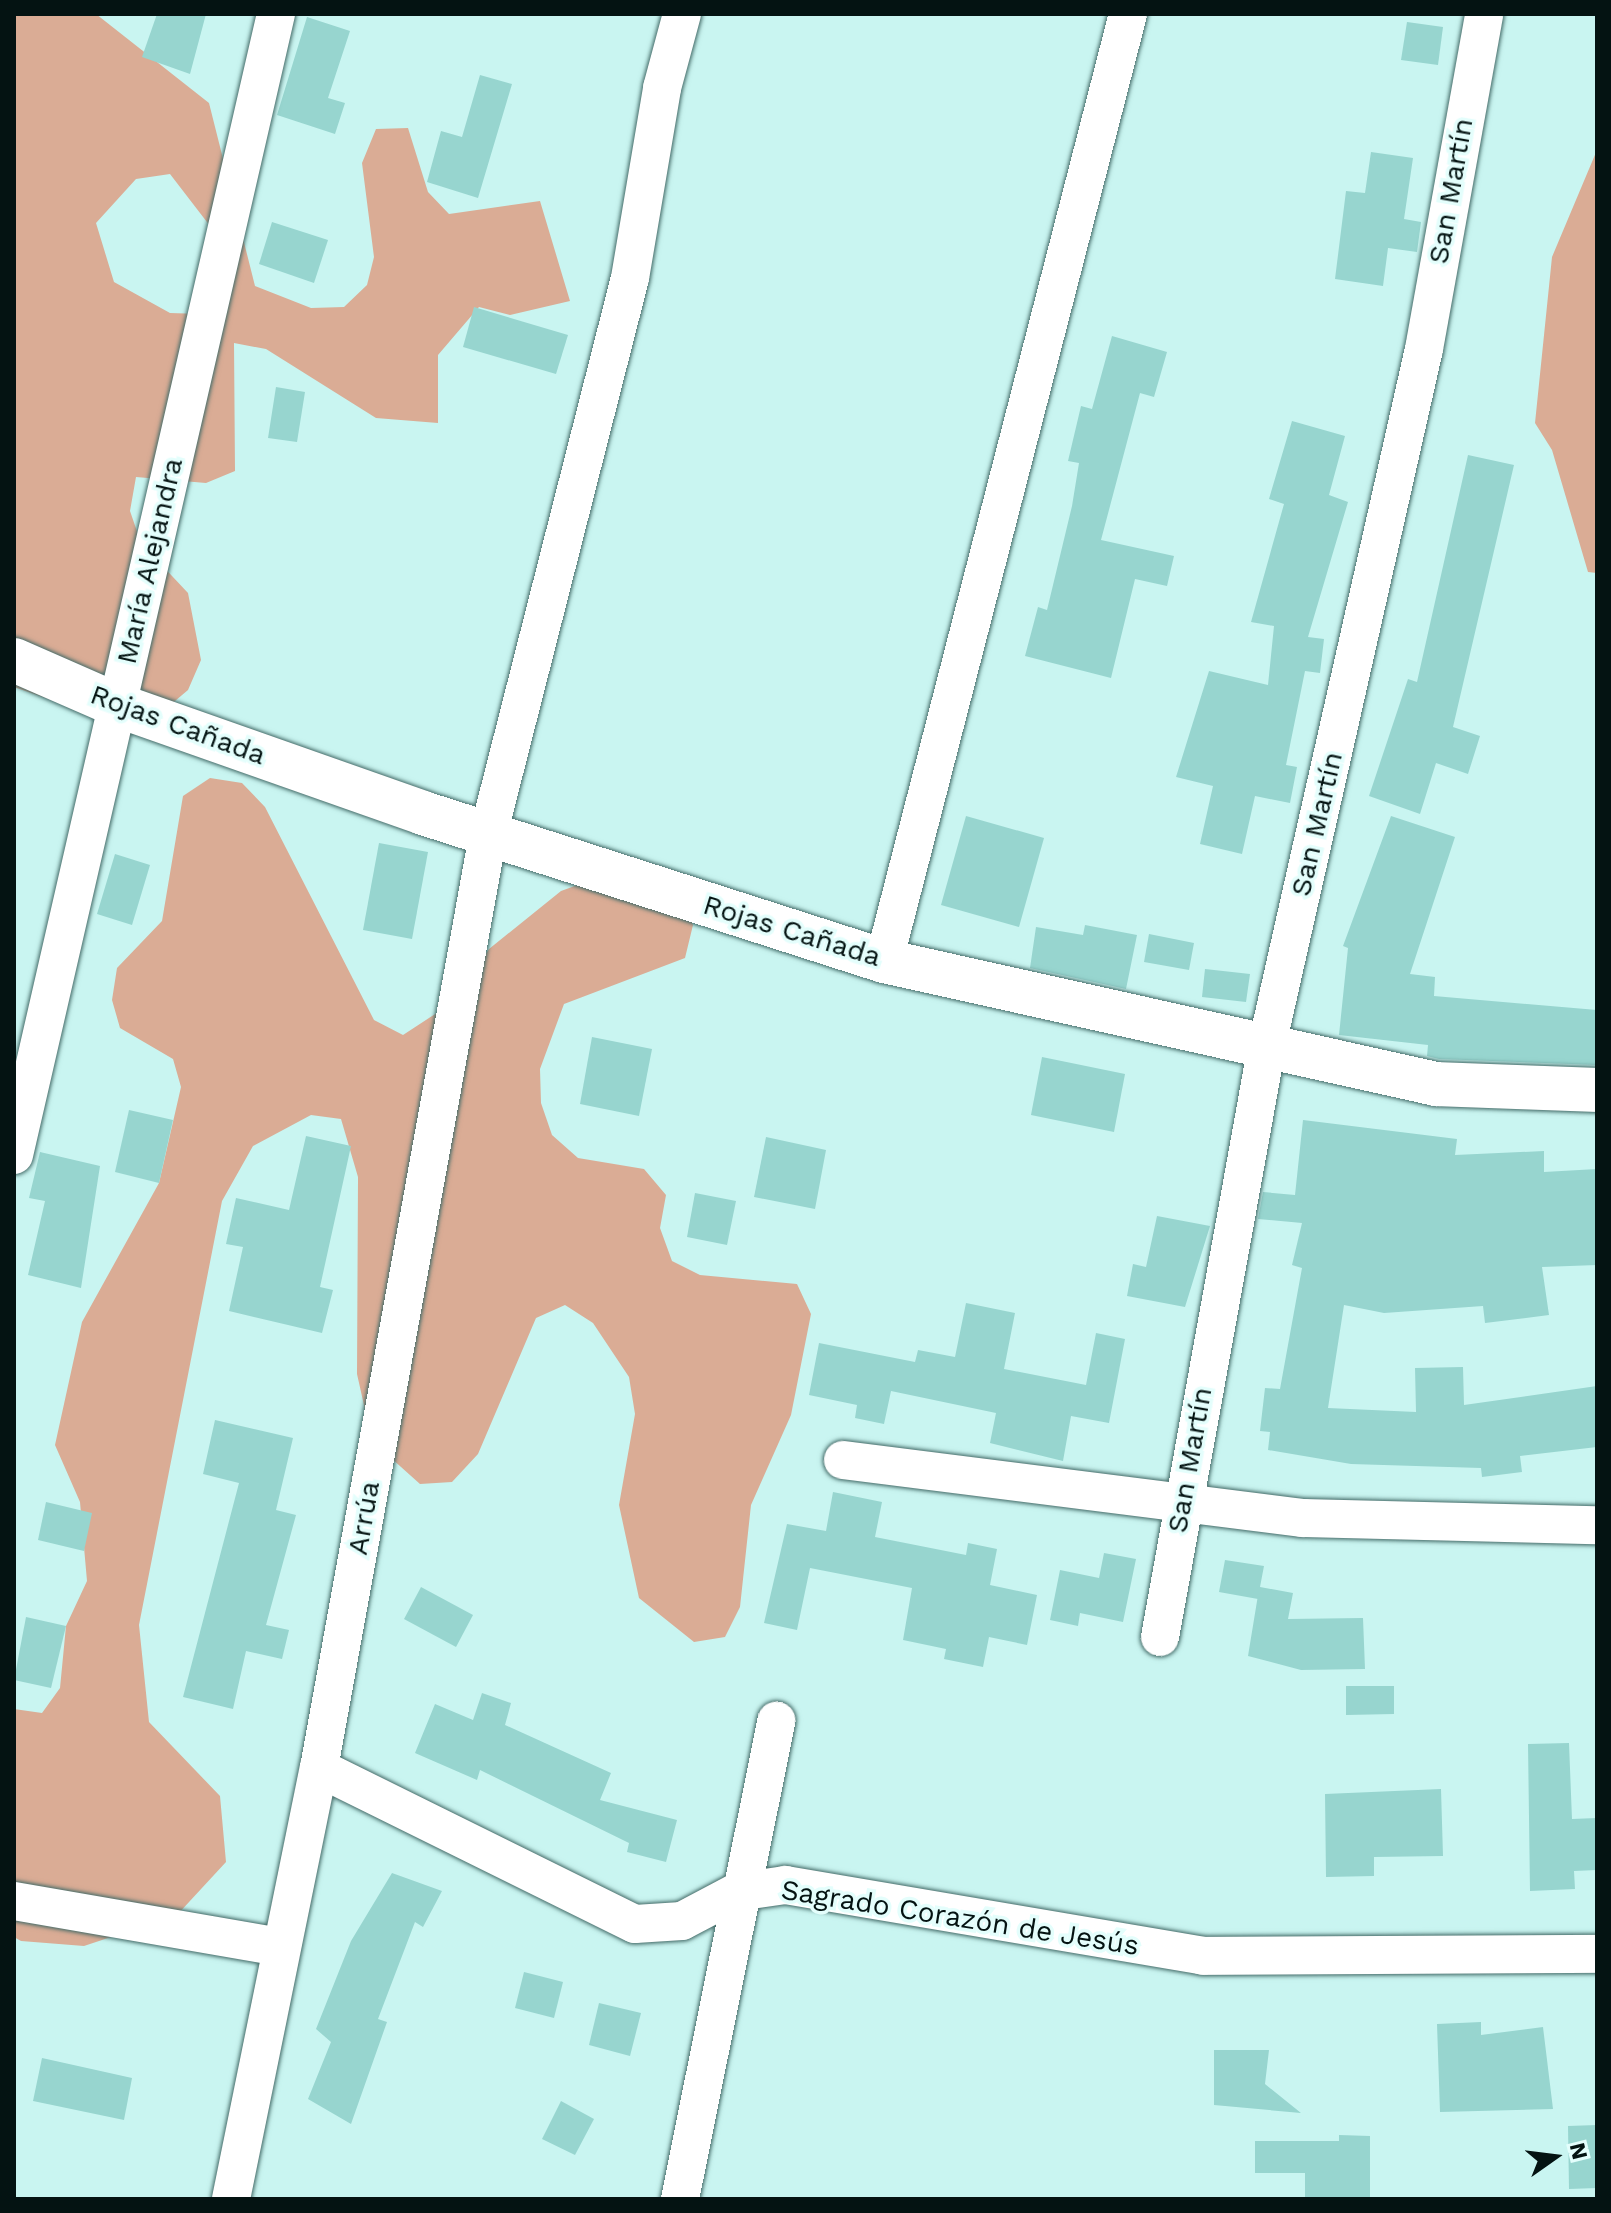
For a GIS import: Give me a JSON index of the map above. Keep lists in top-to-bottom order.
{
  "streets": {
    "main road": ["Rojas Cañada"],
    "street": [
      "San Martín",
      "María Alejandra",
      "Arrúa",
      "Sagrado Corazón de Jesús"
    ]
  },
  "crossings": [
    ["San Martín", "Rojas Cañada"],
    ["María Alejandra", "Rojas Cañada"],
    ["Rojas Cañada", "Arrúa"],
    ["Arrúa", "Sagrado Corazón de Jesús"]
  ],
  "north": "right"
}
